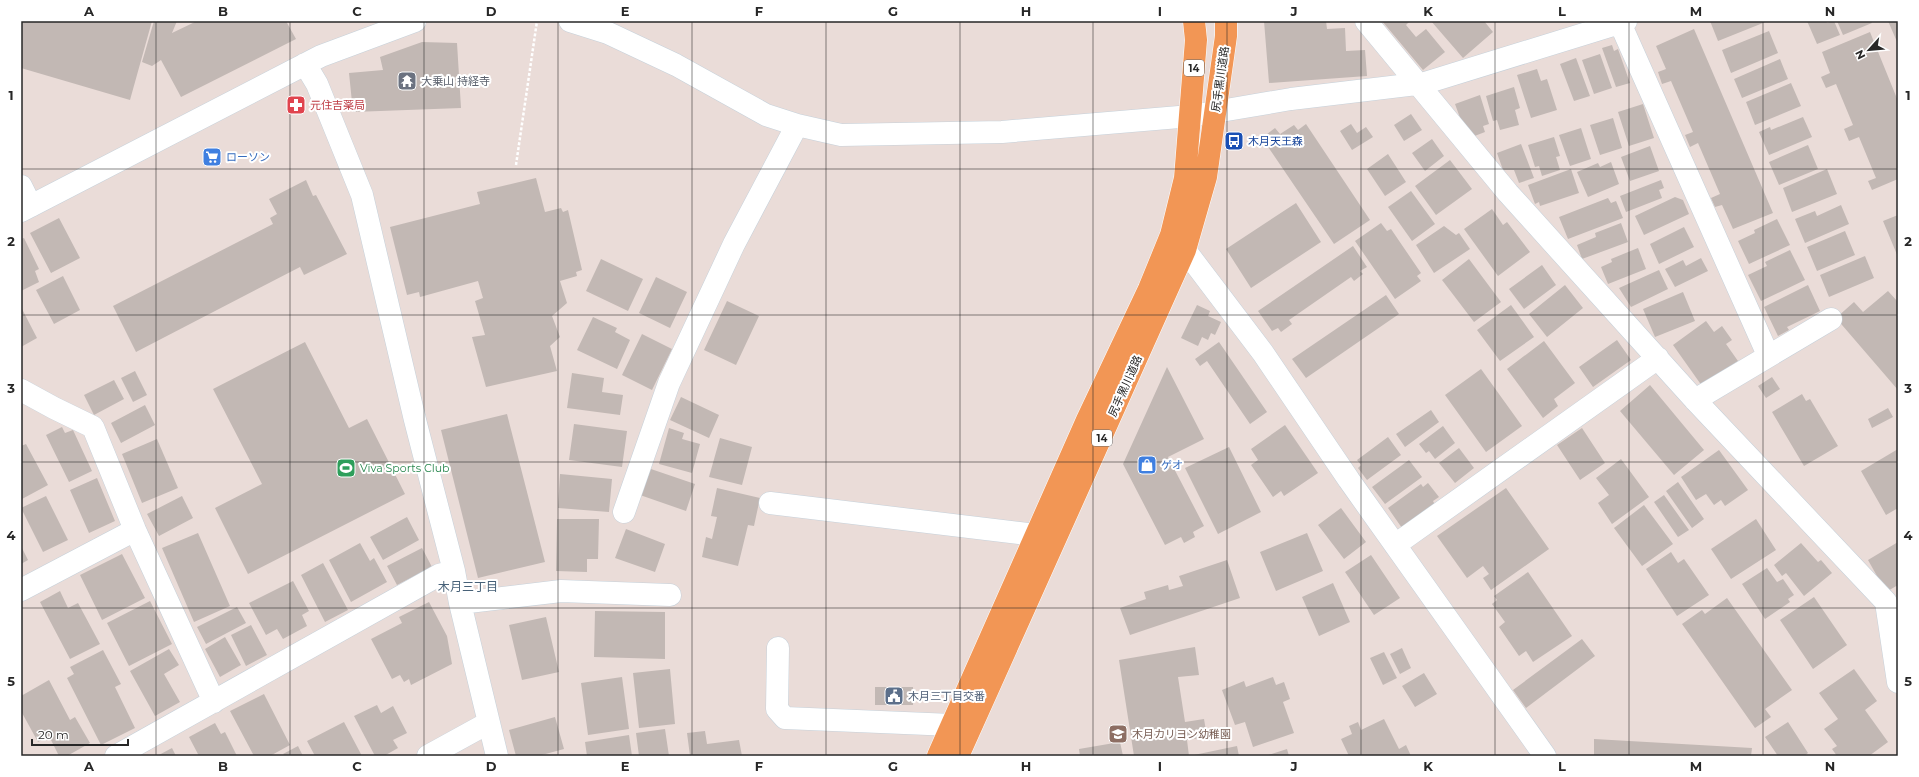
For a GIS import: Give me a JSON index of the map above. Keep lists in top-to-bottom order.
{
  "streets": {
    "main road": ["14", "尻手黒川道路"]
  },
  "districts": ["木月三丁目"],
  "places": {
    "temple": ["大乗山 持経寺"],
    "pharmacy": ["元住吉薬局"],
    "bus stop": ["木月天王森"],
    "supermarket": ["ローソン"],
    "shop": ["ゲオ"],
    "sports": ["Viva Sports Club"],
    "public building": ["木月三丁目交番"],
    "school or university": ["木月カリヨン幼稚園"]
  },
  "scale_bar": "20 m",
  "north": "bottom left",
  "grid": {
    "columns": [
      "A",
      "B",
      "C",
      "D",
      "E",
      "F",
      "G",
      "H",
      "I",
      "J",
      "K",
      "L",
      "M",
      "N"
    ],
    "rows": [
      "1",
      "2",
      "3",
      "4",
      "5"
    ]
  }
}
